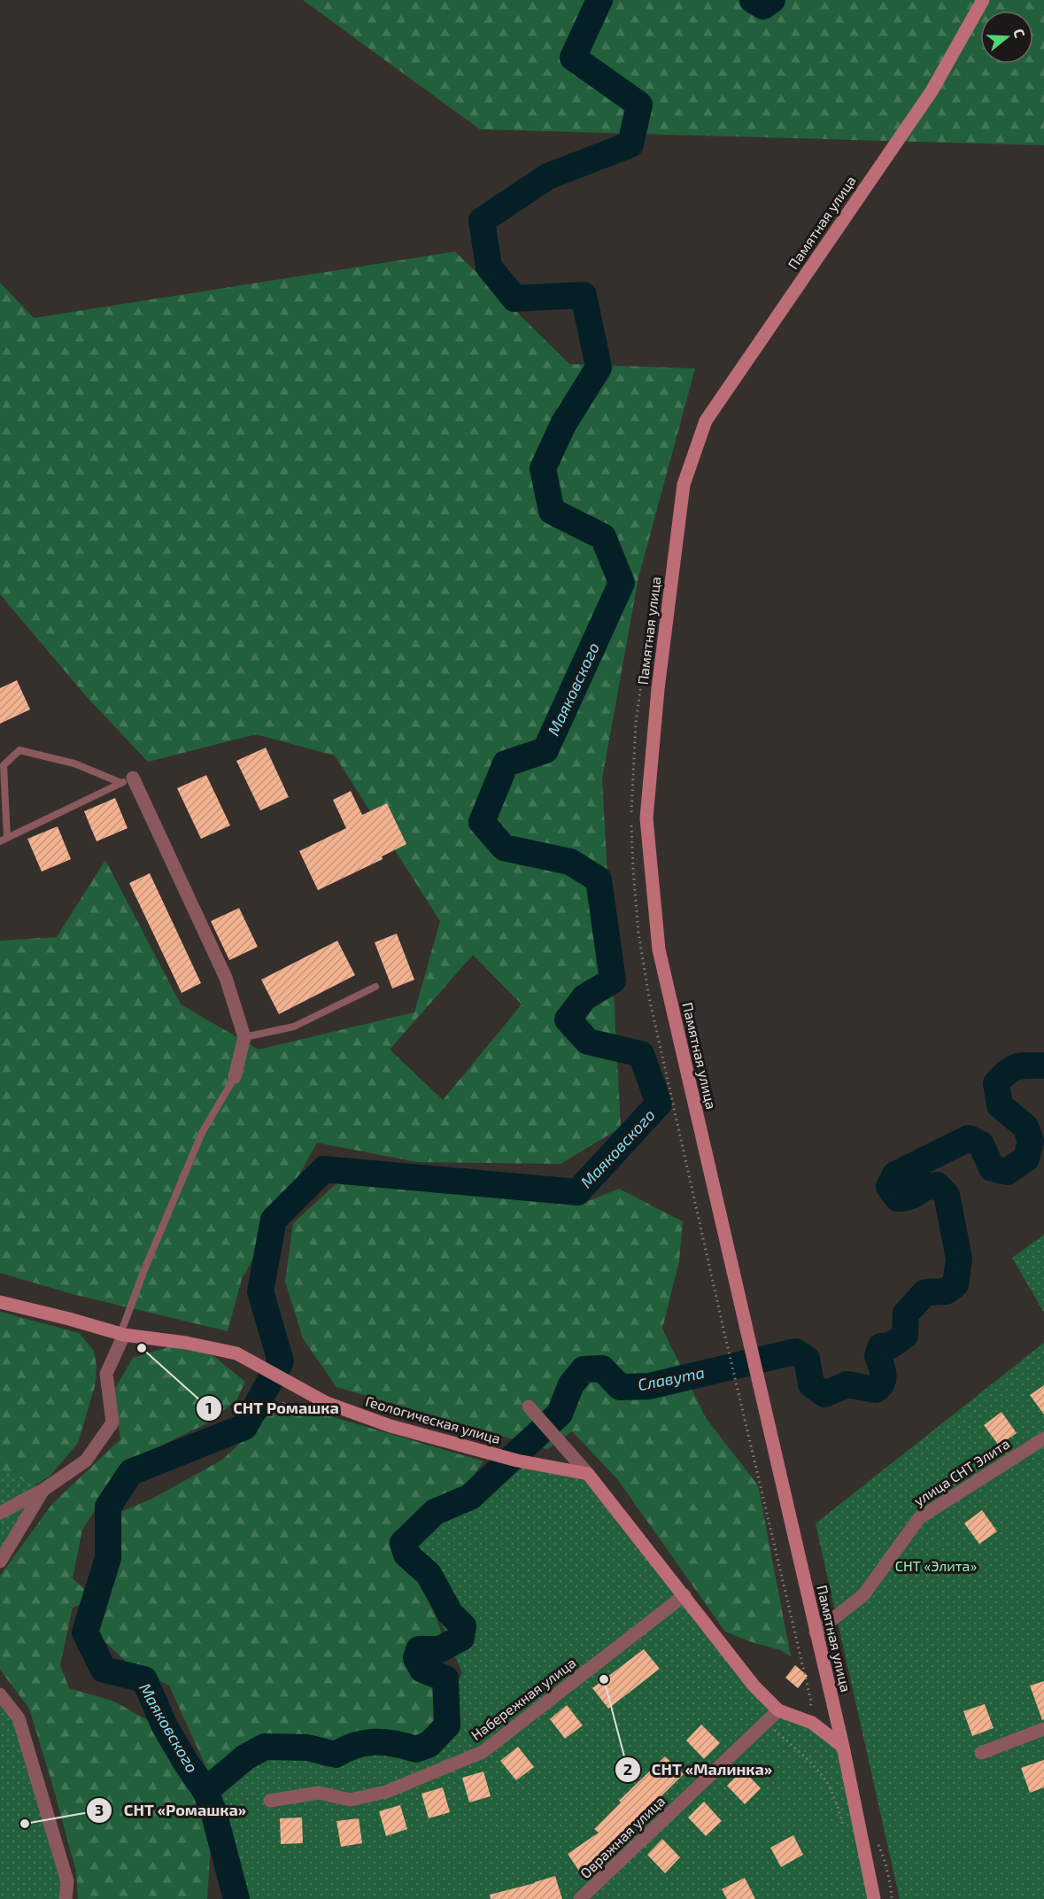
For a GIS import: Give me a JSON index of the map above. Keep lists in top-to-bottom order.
{
  "streets": {
    "street": [
      "Памятная улица",
      "Геологическая улица",
      "улица СНТ Элита",
      "Набережная улица",
      "Овражная улица"
    ]
  },
  "crossings": [
    ["Памятная улица", "улица СНТ Элита"]
  ],
  "water": ["Маяковского", "Славута"],
  "parks": ["СНТ «Элита»"],
  "places": ["СНТ Ромашка", "СНТ «Малинка»", "СНТ «Ромашка»"],
  "north": "right"
}
